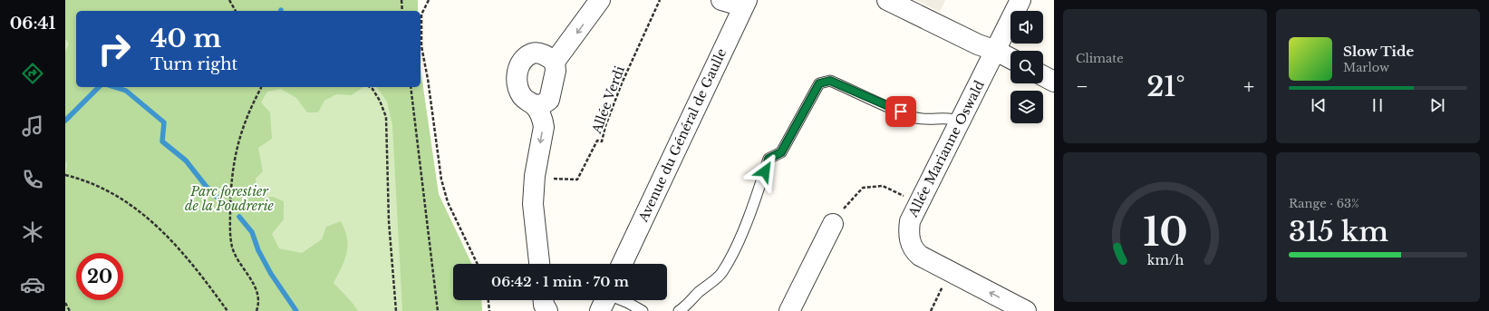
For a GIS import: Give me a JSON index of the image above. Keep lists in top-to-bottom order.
{
  "streets": {
    "street": ["Avenue du Général de Gaulle", "Allée Marianne Oswald"],
    "path": ["Allée Verdi"]
  },
  "parks": ["Parc forestier de la Poudrerie"],
  "page": {
    "tabs": "06:41",
    "tile": [
      "Climate",
      ["Range · 63%", "315 km"]
    ],
    "turn": ["40 m", "Turn right"],
    "song": ["Slow Tide", "Marlow"],
    "heat": ["−", "21°", "+"],
    "limit": "20",
    "trip": "06:42 · 1 min · 70 m",
    "gauge": ["10", "km/h"]
  }
}
